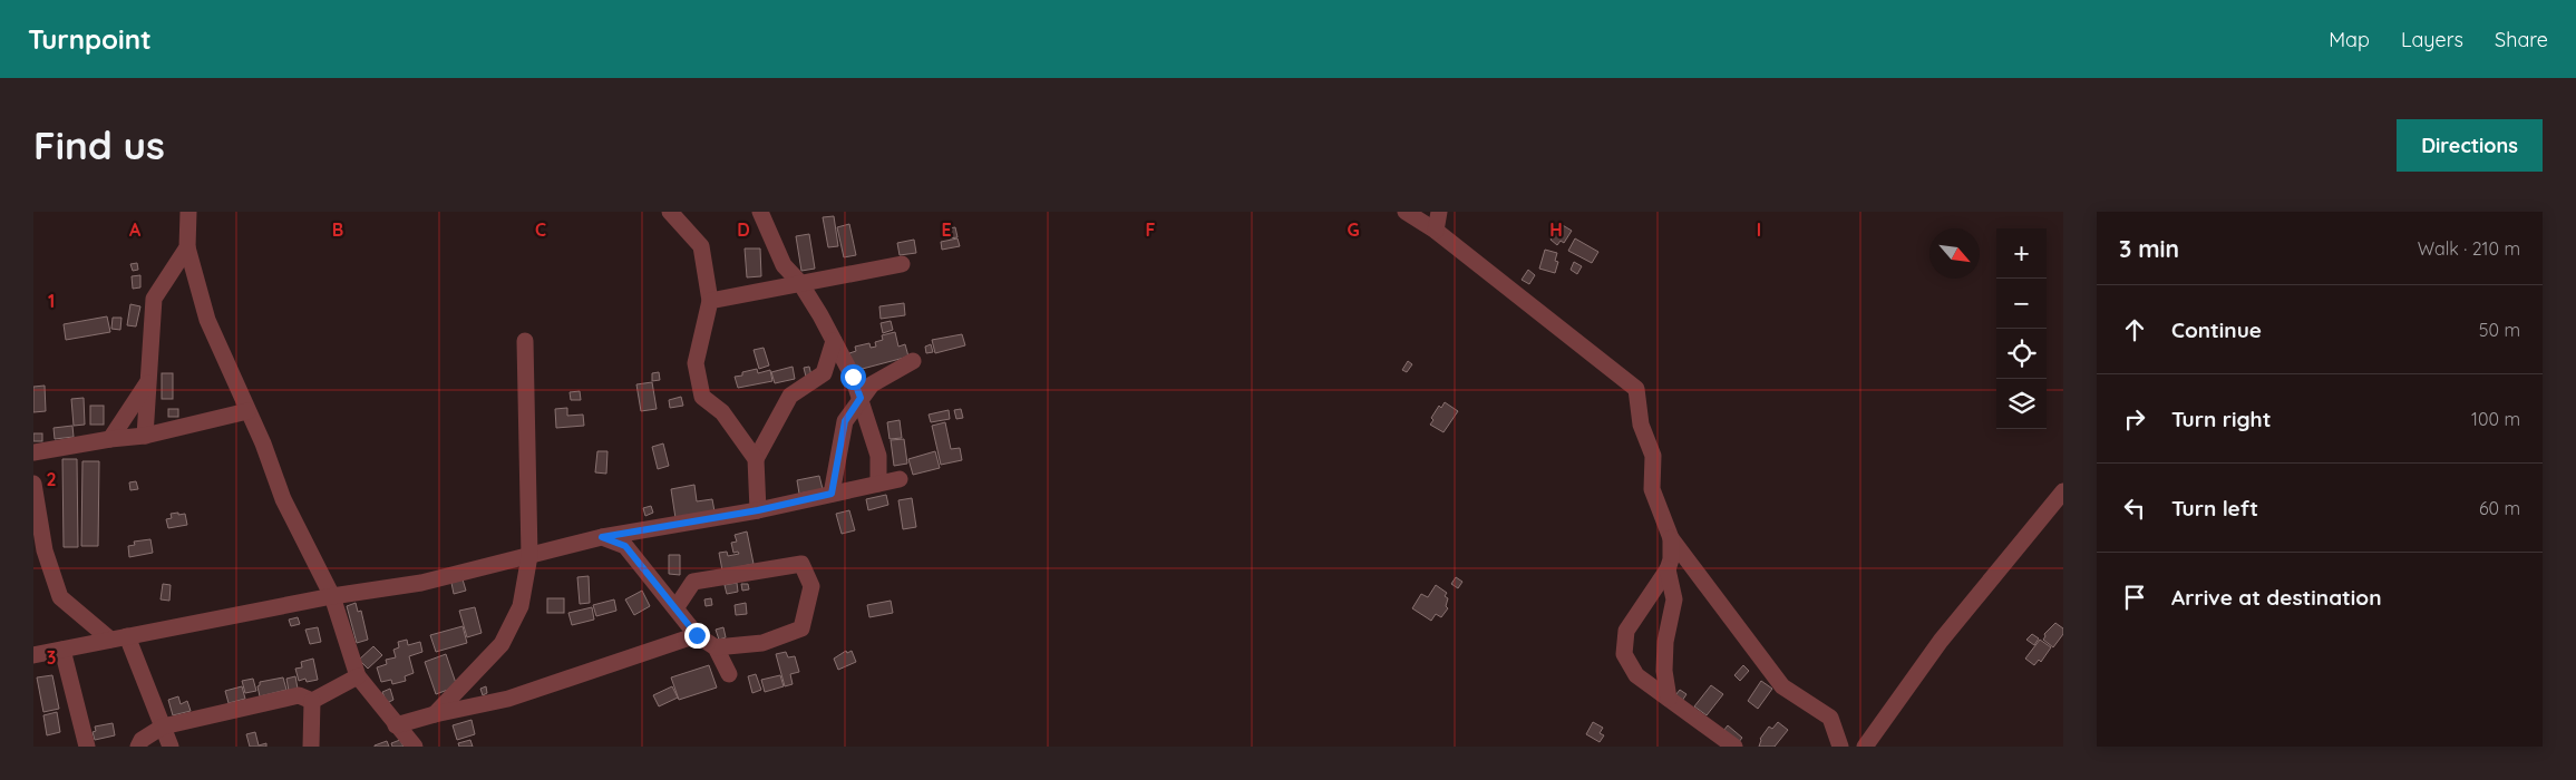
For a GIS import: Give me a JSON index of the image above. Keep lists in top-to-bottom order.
{
  "north": "bottom right",
  "page": {
    "header": "Turnpoint",
    "nav": ["Map", "Layers", "Share"],
    "buttons": "Directions",
    "title": "Find us",
    "heading": ["3 min", "Walk · 210 m"],
    "map_buttons": ["+", "−"],
    "list": [
      ["Continue", "50 m"],
      ["Turn right", "100 m"],
      ["Turn left", "60 m"],
      "Arrive at destination"
    ]
  },
  "grid": {
    "columns": [
      "A",
      "B",
      "C",
      "D",
      "E",
      "F",
      "G",
      "H",
      "I"
    ],
    "rows": ["1", "2", "3"]
  }
}
